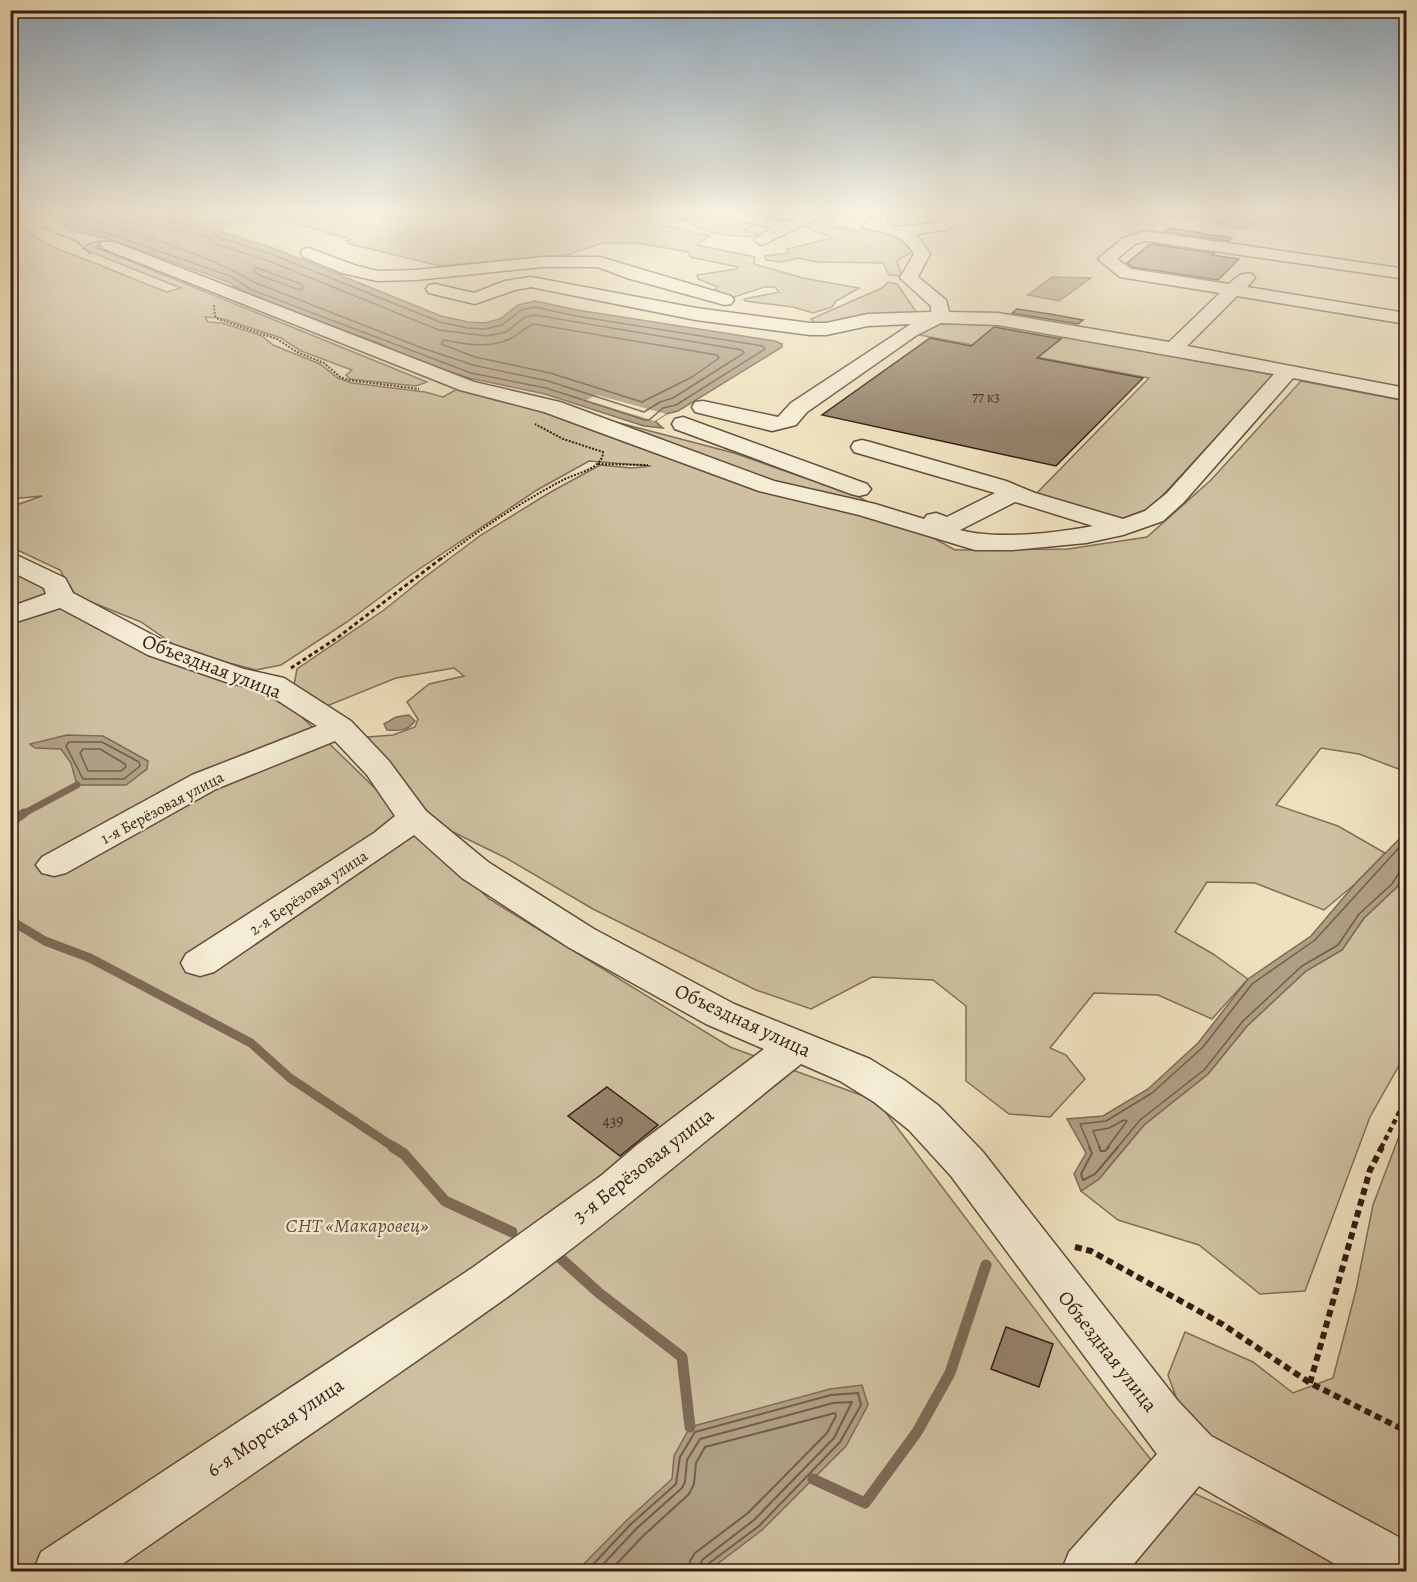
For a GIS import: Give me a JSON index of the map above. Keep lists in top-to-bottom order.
{
  "streets": {
    "street": [
      "Объездная улица",
      "1-я Берёзовая улица",
      "2-я Берёзовая улица",
      "3-я Берёзовая улица",
      "6-я Морская улица"
    ]
  },
  "crossings": [
    ["Объездная улица", "1-я Берёзовая улица"],
    ["Объездная улица", "2-я Берёзовая улица"],
    ["Объездная улица", "3-я Берёзовая улица"],
    ["3-я Берёзовая улица", "6-я Морская улица"]
  ],
  "parks": ["СНТ «Макаровец»"],
  "house_numbers": ["77 к3", "439"]
}
